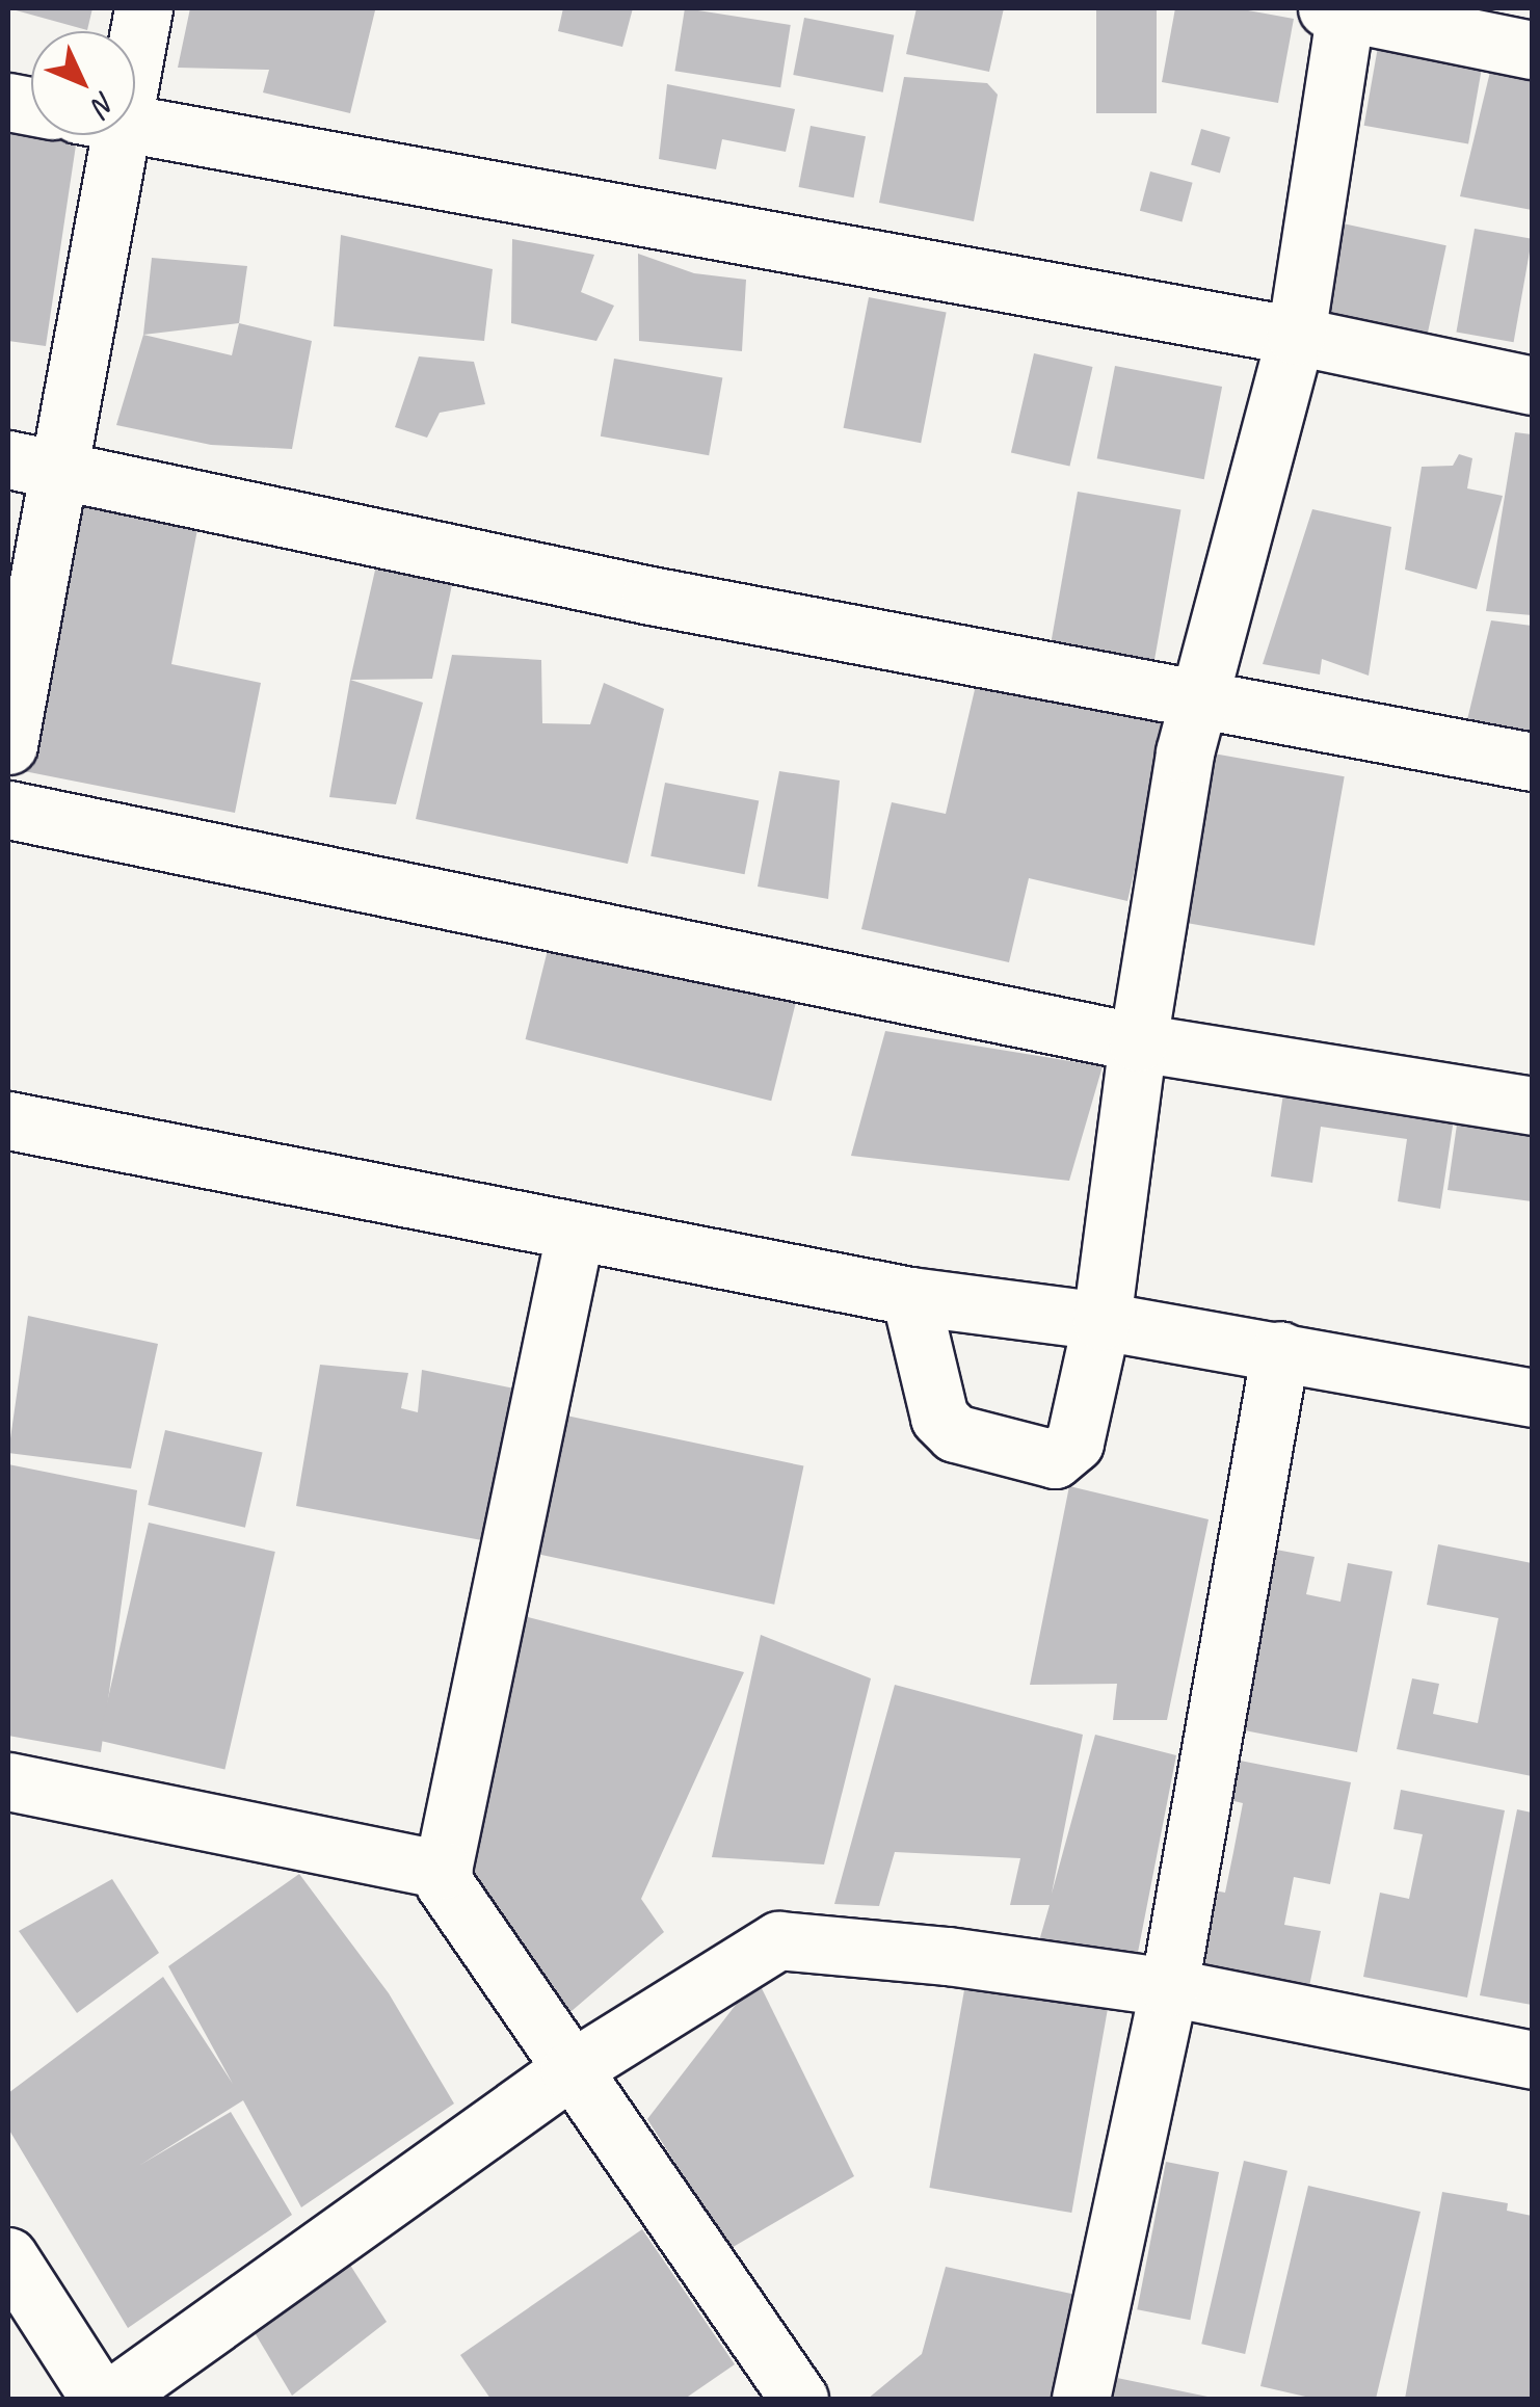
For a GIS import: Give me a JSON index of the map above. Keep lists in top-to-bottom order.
{
  "north": "bottom right"
}
